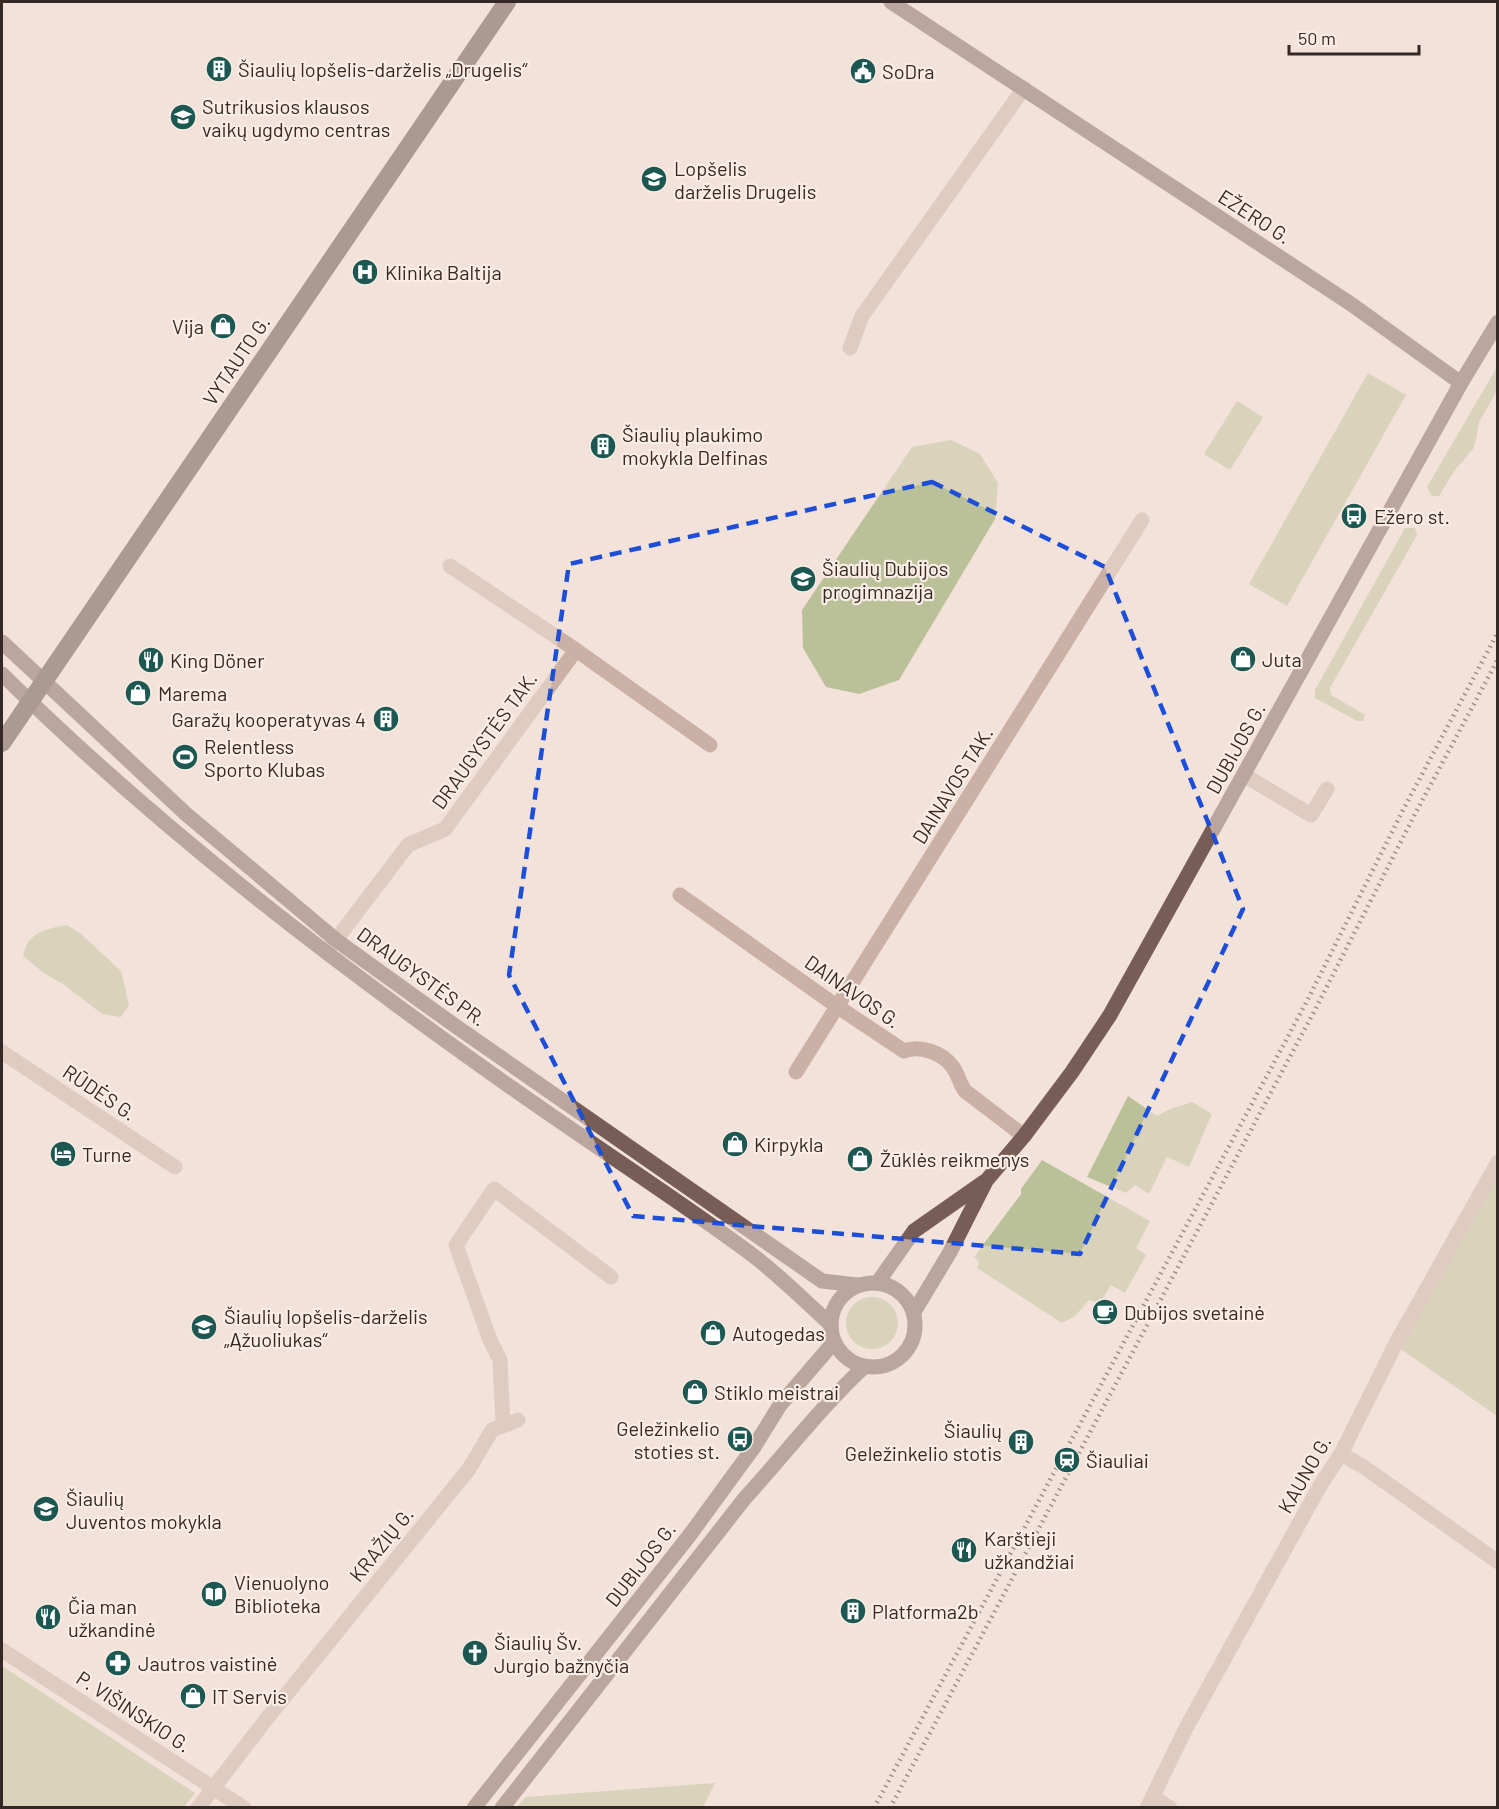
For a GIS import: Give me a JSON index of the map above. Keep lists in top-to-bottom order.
{
  "streets": {
    "highway": ["VYTAUTO G."],
    "main road": ["EŽERO G.", "DUBIJOS G.", "DRAUGYSTĖS PR."],
    "street": [
      "DRAUGYSTĖS TAK.",
      "DAINAVOS TAK.",
      "DAINAVOS G.",
      "RŪDĖS G.",
      "KAUNO G.",
      "KRAŽIŲ G.",
      "P. VIŠINSKIO G."
    ]
  },
  "crossings": [
    ["EŽERO G.", "DUBIJOS G."],
    ["VYTAUTO G.", "DRAUGYSTĖS PR."],
    ["DRAUGYSTĖS TAK.", "DRAUGYSTĖS PR."],
    ["DUBIJOS G.", "DRAUGYSTĖS PR."],
    ["DUBIJOS G.", "DAINAVOS G."],
    ["DAINAVOS TAK.", "DAINAVOS G."],
    ["KRAŽIŲ G.", "P. VIŠINSKIO G."]
  ],
  "places": {
    "building": [
      "Šiaulių lopšelis-darželis „Drugelis“",
      "Šiaulių plaukimo mokykla Delfinas",
      "Garažų kooperatyvas 4",
      "Šiaulių Geležinkelio stotis",
      "Platforma2b"
    ],
    "public building": ["SoDra"],
    "school or university": [
      "Sutrikusios klausos vaikų ugdymo centras",
      "Lopšelis darželis Drugelis",
      "Šiaulių Dubijos progimnazija",
      "Šiaulių lopšelis-darželis „Ąžuoliukas“",
      "Šiaulių Juventos mokykla"
    ],
    "hospital": ["Klinika Baltija"],
    "shop": [
      "Vija",
      "Juta",
      "Marema",
      "Kirpykla",
      "Žūklės reikmenys",
      "Autogedas",
      "Stiklo meistrai",
      "IT Servis"
    ],
    "bus stop": ["Ežero st.", "Geležinkelio stoties st."],
    "restaurant": ["King Döner", "Karštieji užkandžiai", "Čia man užkandinė"],
    "sports": ["Relentless Sporto Klubas"],
    "hotel": ["Turne"],
    "cafe": ["Dubijos svetainė"],
    "station": ["Šiauliai"],
    "library": ["Vienuolyno Biblioteka"],
    "church": ["Šiaulių Šv. Jurgio bažnyčia"],
    "pharmacy": ["Jautros vaistinė"]
  },
  "scale_bar": "50 m"
}
